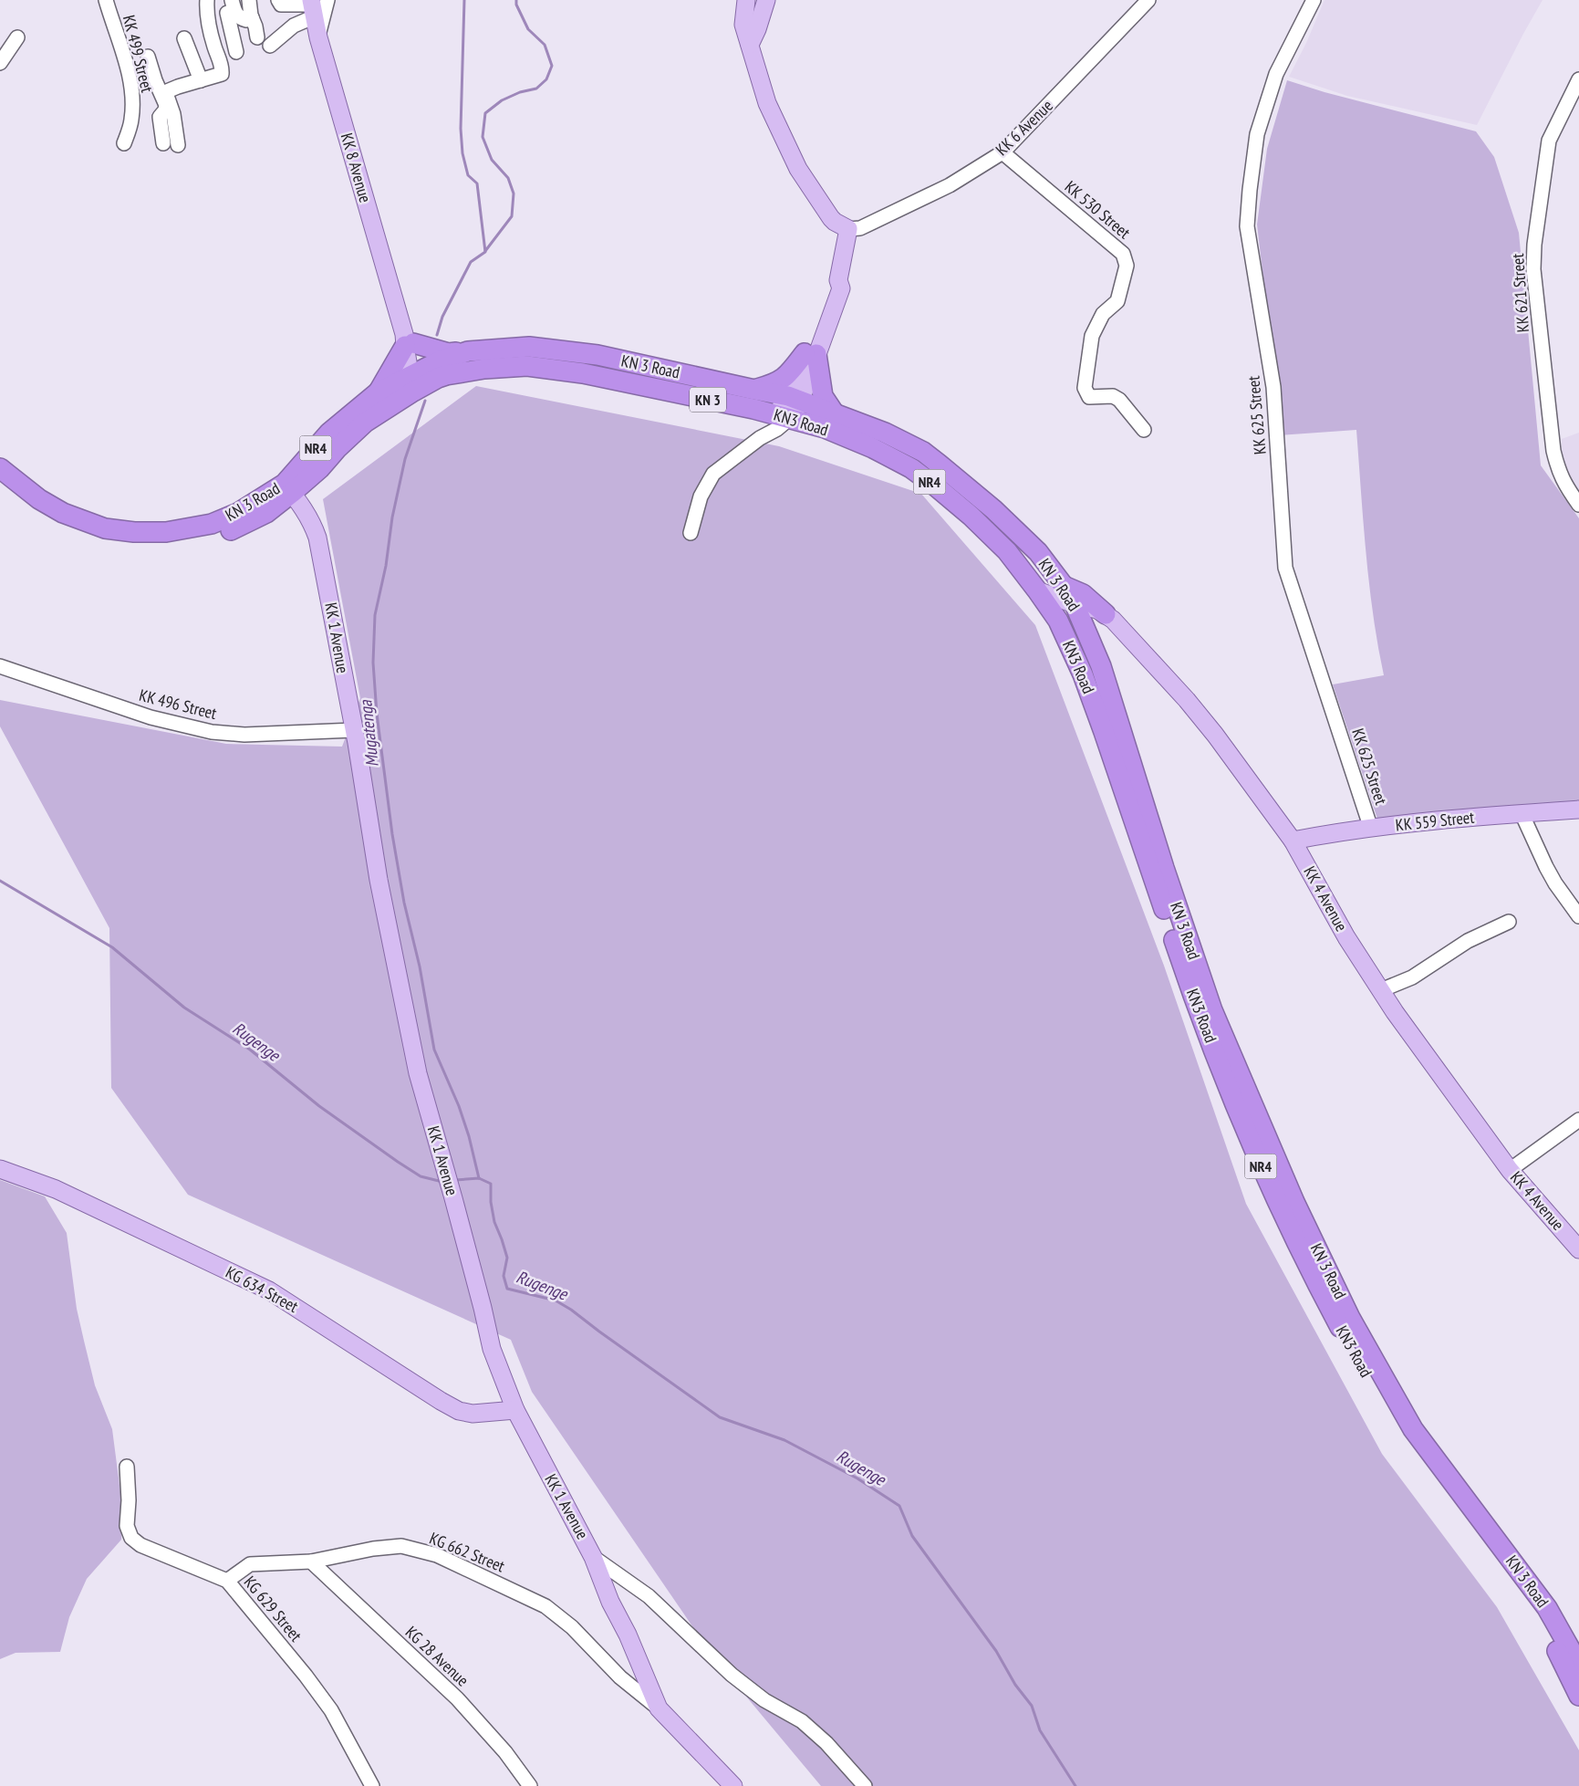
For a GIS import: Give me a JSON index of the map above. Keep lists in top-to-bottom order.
{
  "streets": {
    "highway": [
      "KN 3 Road",
      "KN 3",
      "KN3 Road",
      "NR4"
    ],
    "main road": [
      "KK 8 Avenue",
      "KK 1 Avenue",
      "KK 559 Street",
      "KK 4 Avenue",
      "KG 634 Street"
    ],
    "street": [
      "KK 499 Street",
      "KK 6 Avenue",
      "KK 530 Street",
      "KK 621 Street",
      "KK 625 Street",
      "KK 496 Street",
      "KG 662 Street",
      "KG 629 Street",
      "KG 28 Avenue"
    ]
  },
  "crossings": [
    ["KK 6 Avenue", "KK 530 Street"],
    ["KK 8 Avenue", "KN 3 Road"],
    ["KN 3 Road", "KN3 Road"],
    ["KN 3 Road", "KK 1 Avenue"],
    ["KN 3 Road", "KK 4 Avenue"],
    ["KK 625 Street", "KK 559 Street"],
    ["KN3 Road", "KK 4 Avenue"],
    ["KK 1 Avenue", "KK 496 Street"],
    ["KK 1 Avenue", "KG 634 Street"],
    ["KK 1 Avenue", "KG 662 Street"],
    ["KK 559 Street", "KK 4 Avenue"],
    ["KG 662 Street", "KG 629 Street"],
    ["KG 662 Street", "KG 28 Avenue"]
  ],
  "water": ["Mugatenga", "Rugenge"]
}
